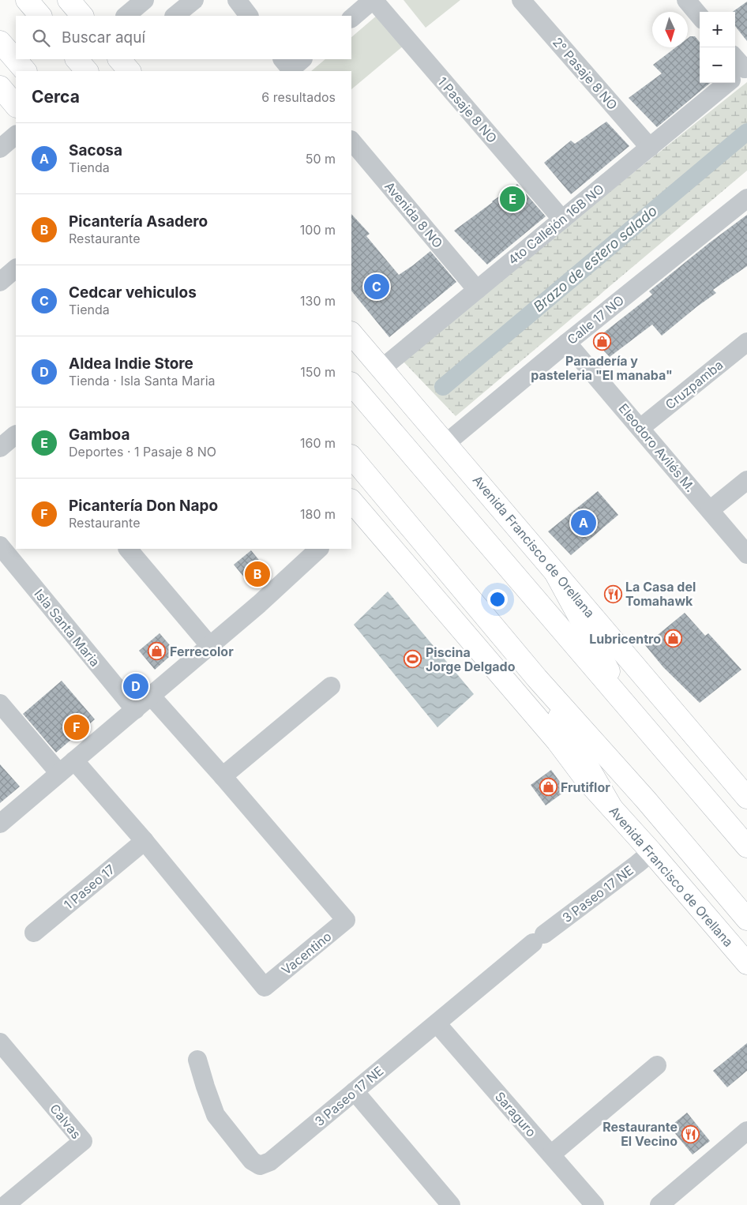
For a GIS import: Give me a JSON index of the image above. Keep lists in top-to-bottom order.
{
  "streets": {
    "main road": ["Avenida Francisco de Orellana"],
    "street": [
      "2° Pasaje 8 NO",
      "1 Pasaje 8 NO",
      "Avenida 8 NO",
      "4to Callejón 16B NO",
      "Calle 17 NO",
      "Cruzpamba",
      "Eleodoro Avilés M.",
      "Isla Santa Maria",
      "1 Paseo 17",
      "3 Paseo 17 NE",
      "Vacentino",
      "Saraguro",
      "Calvas"
    ]
  },
  "crossings": [
    ["2° Pasaje 8 NO", "4to Callejón 16B NO"],
    ["1 Pasaje 8 NO", "4to Callejón 16B NO"],
    ["Avenida 8 NO", "4to Callejón 16B NO"],
    ["4to Callejón 16B NO", "Avenida Francisco de Orellana"],
    ["Calle 17 NO", "Eleodoro Avilés M."],
    ["Calle 17 NO", "Avenida Francisco de Orellana"],
    ["Cruzpamba", "Eleodoro Avilés M."],
    ["Avenida Francisco de Orellana", "3 Paseo 17 NE"],
    ["1 Paseo 17", "Vacentino"],
    ["3 Paseo 17 NE", "Saraguro"]
  ],
  "water": ["Brazo de estero salado"],
  "places": {
    "shop": [
      "Panadería y pasteleria \"El manaba\"",
      "Lubricentro",
      "Ferrecolor",
      "Frutiflor"
    ],
    "restaurant": ["La Casa del Tomahawk", "Restaurante El Vecino"],
    "sports": ["Piscina Jorge Delgado"]
  },
  "north": "bottom",
  "page": {
    "map_buttons": ["+", "−"],
    "search": "Buscar aquí",
    "heading": ["Cerca", "6 resultados"],
    "list": [
      {
        "mark": "A",
        "name": "Sacosa",
        "note": "Tienda",
        "value": "50 m"
      },
      {
        "mark": "B",
        "name": "Picantería Asadero",
        "note": "Restaurante",
        "value": "100 m"
      },
      {
        "mark": "C",
        "name": "Cedcar vehiculos",
        "note": "Tienda",
        "value": "130 m"
      },
      {
        "mark": "D",
        "name": "Aldea Indie Store",
        "note": "Tienda · Isla Santa Maria",
        "value": "150 m"
      },
      {
        "mark": "E",
        "name": "Gamboa",
        "note": "Deportes · 1 Pasaje 8 NO",
        "value": "160 m"
      },
      {
        "mark": "F",
        "name": "Picantería Don Napo",
        "note": "Restaurante",
        "value": "180 m"
      }
    ],
    "pins": [
      "E",
      "C",
      "A",
      "B",
      "D",
      "F"
    ]
  }
}
